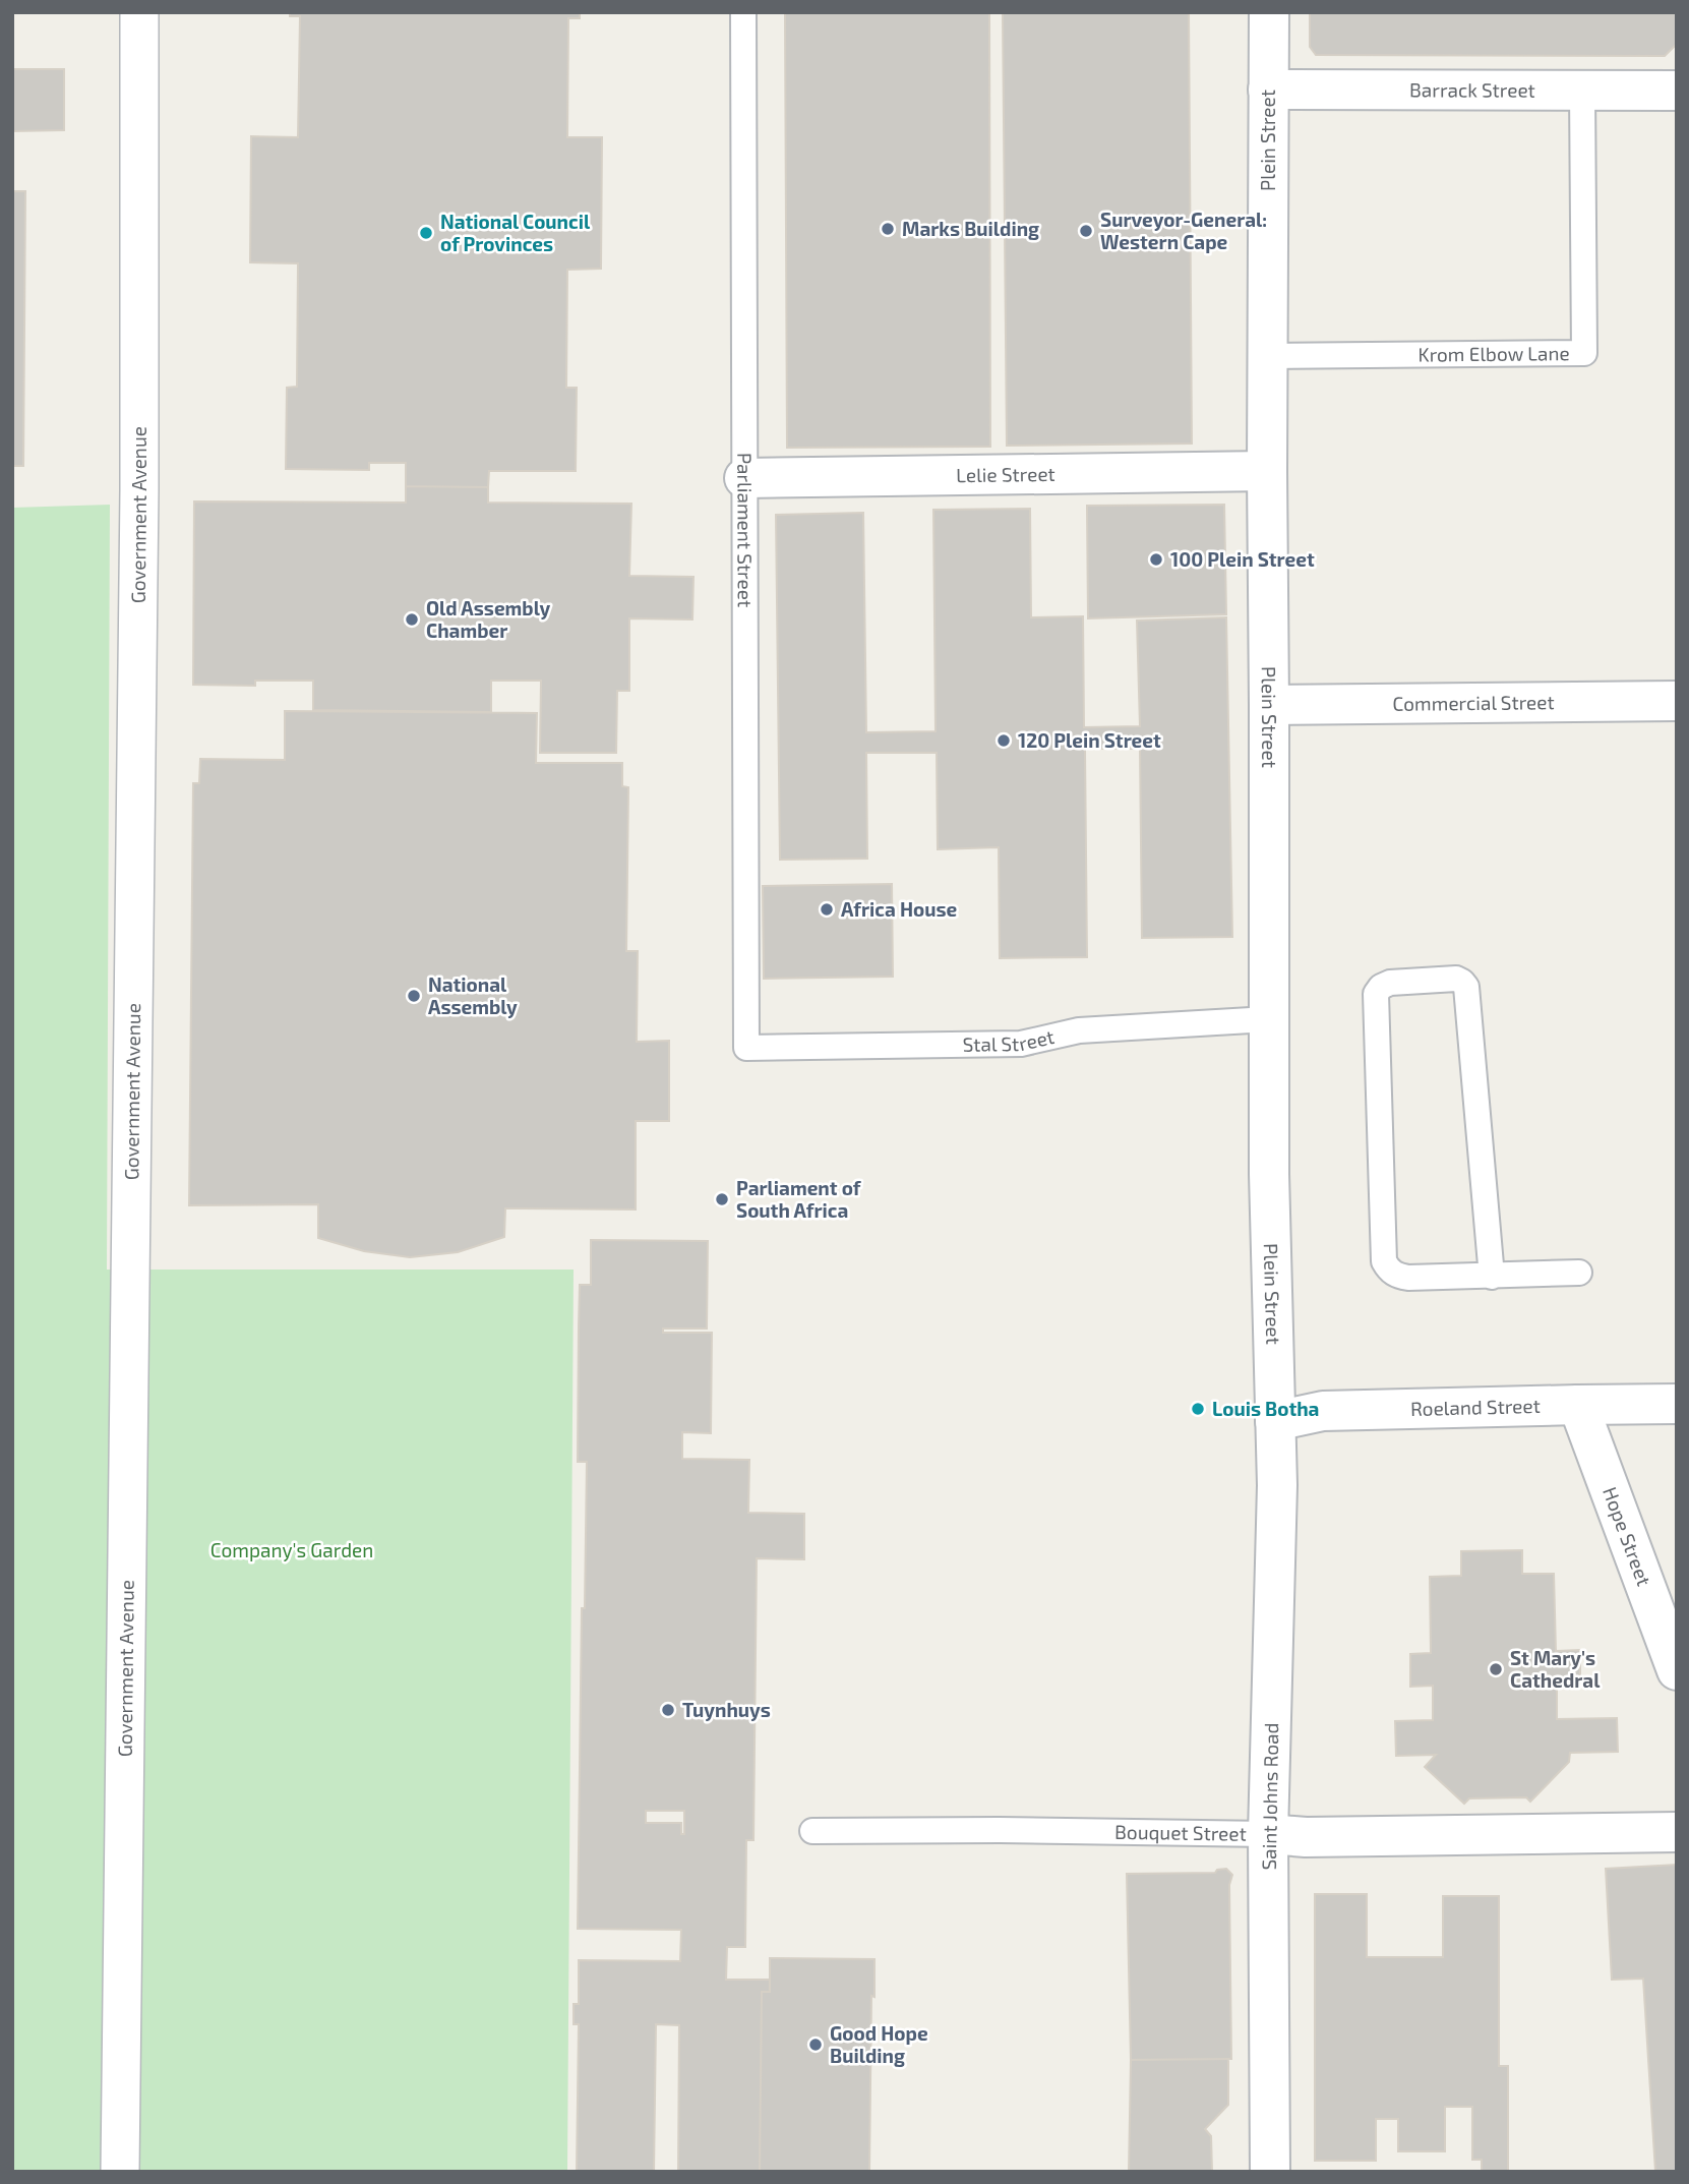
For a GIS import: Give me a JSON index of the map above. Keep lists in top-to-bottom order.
{
  "streets": {
    "street": [
      "Barrack Street",
      "Plein Street",
      "Lelie Street",
      "Government Avenue",
      "Commercial Street",
      "Roeland Street",
      "Hope Street",
      "Saint Johns Road",
      "Bouquet Street"
    ],
    "lane": ["Krom Elbow Lane", "Parliament Street", "Stal Street"]
  },
  "crossings": [
    ["Barrack Street", "Plein Street"],
    ["Barrack Street", "Krom Elbow Lane"],
    ["Plein Street", "Krom Elbow Lane"],
    ["Plein Street", "Lelie Street"],
    ["Plein Street", "Commercial Street"],
    ["Plein Street", "Stal Street"],
    ["Plein Street", "Roeland Street"],
    ["Plein Street", "Saint Johns Road"],
    ["Lelie Street", "Parliament Street"],
    ["Parliament Street", "Stal Street"],
    ["Roeland Street", "Hope Street"],
    ["Roeland Street", "Saint Johns Road"],
    ["Saint Johns Road", "Bouquet Street"]
  ],
  "parks": ["Company's Garden"],
  "places": [
    "Marks Building",
    "Surveyor-General: Western Cape",
    "National Council of Provinces",
    "100 Plein Street",
    "Old Assembly Chamber",
    "120 Plein Street",
    "Africa House",
    "National Assembly",
    "Parliament of South Africa",
    "Louis Botha",
    "St Mary's Cathedral",
    "Tuynhuys",
    "Good Hope Building"
  ]
}
